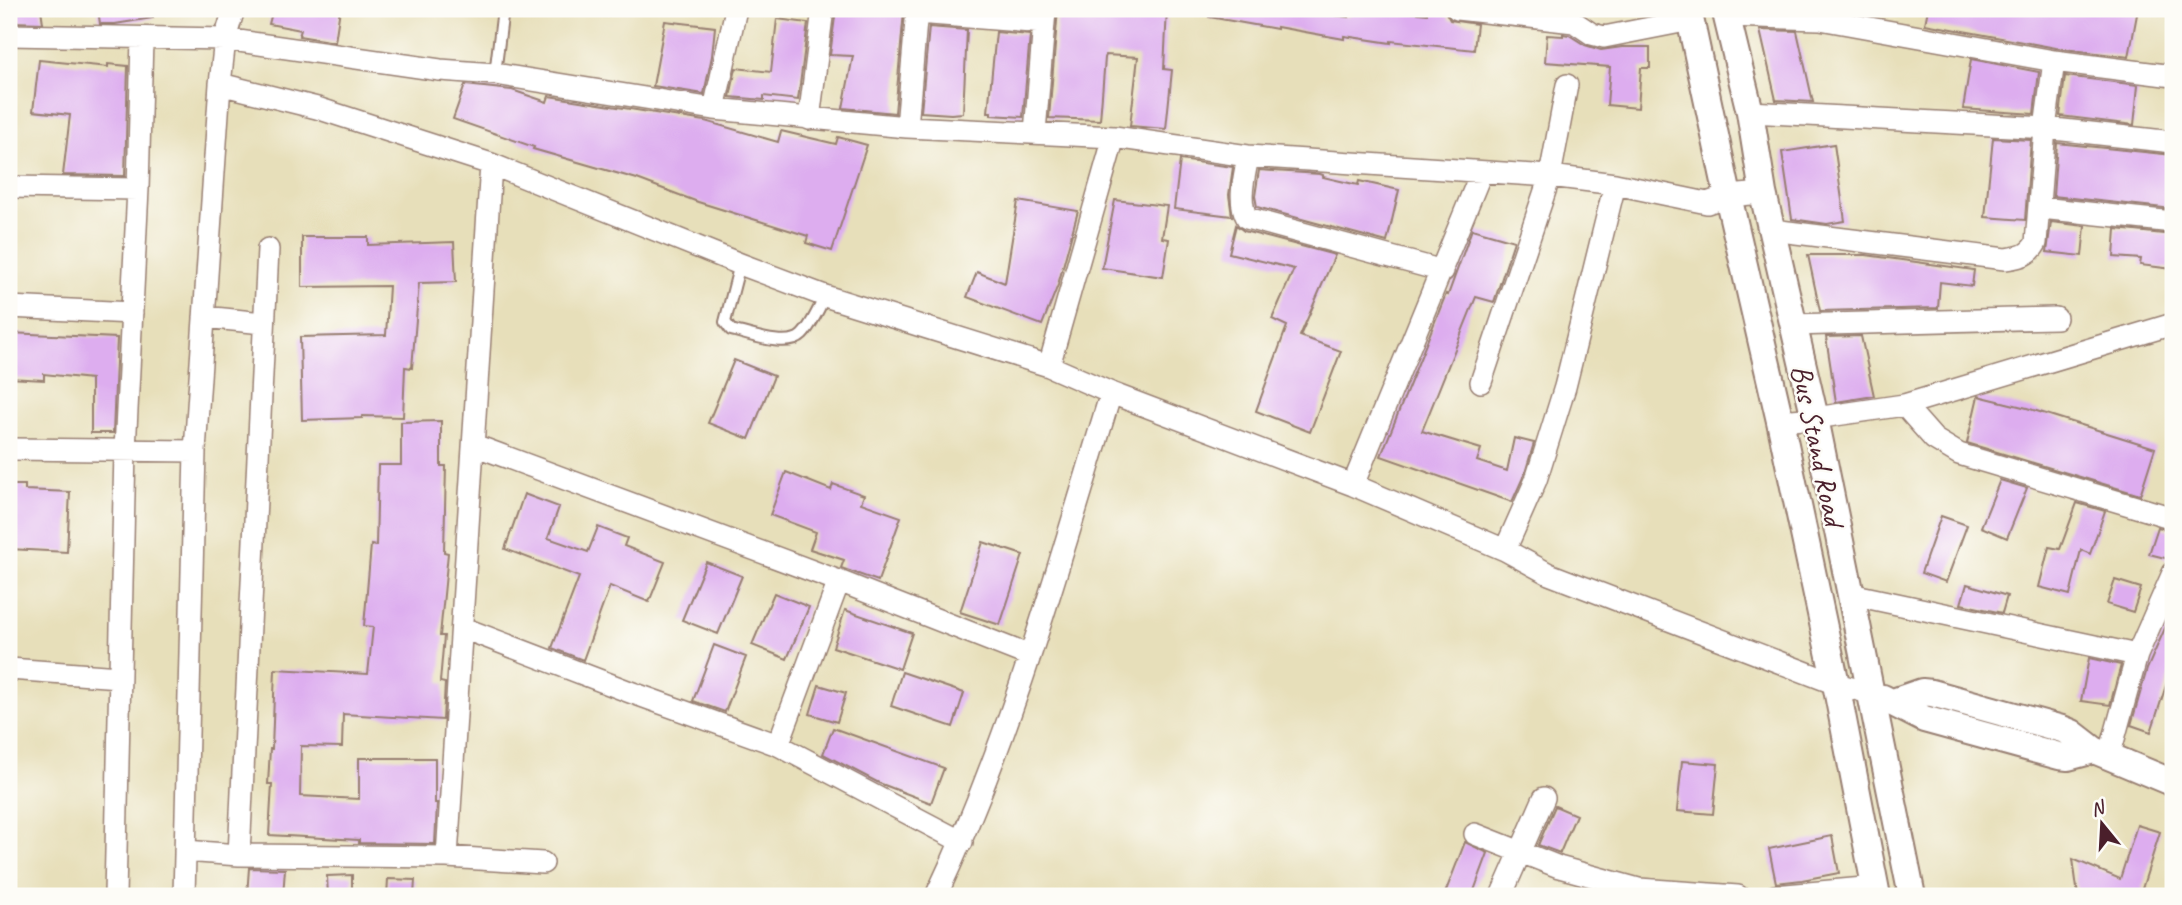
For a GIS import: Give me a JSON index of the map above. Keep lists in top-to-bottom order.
{
  "streets": {
    "street": ["Bus Stand Road"]
  },
  "north": "top"
}
